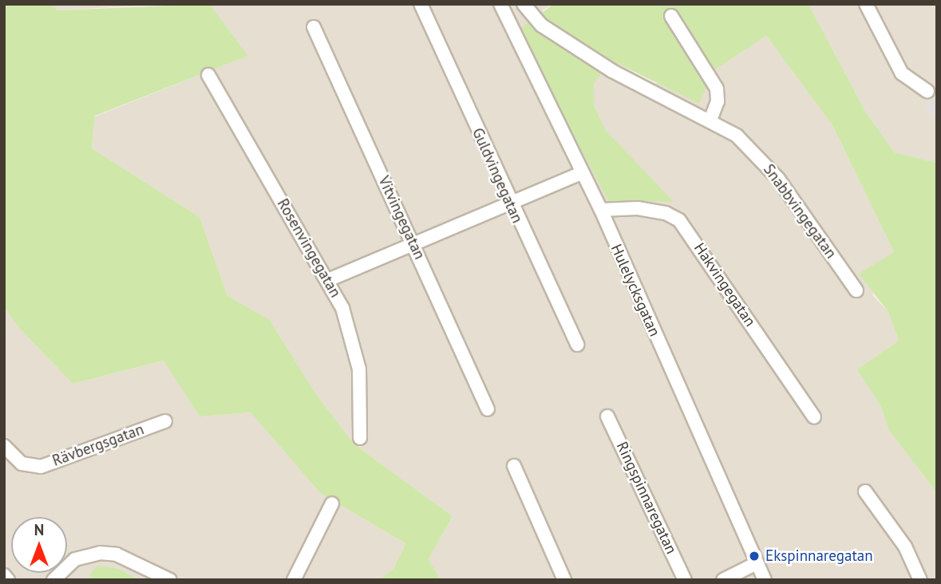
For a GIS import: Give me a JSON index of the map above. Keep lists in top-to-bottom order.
{
  "streets": {
    "street": [
      "Guldvingegatan",
      "Snabbvingegatan",
      "Vitvingegatan",
      "Rosenvingegatan",
      "Hakvingegatan",
      "Hulelycksgatan",
      "Rävbergsgatan",
      "Ringspinnaregatan"
    ]
  },
  "crossings": [
    ["Hakvingegatan", "Hulelycksgatan"]
  ],
  "places": ["Ekspinnaregatan"],
  "north": "top"
}
